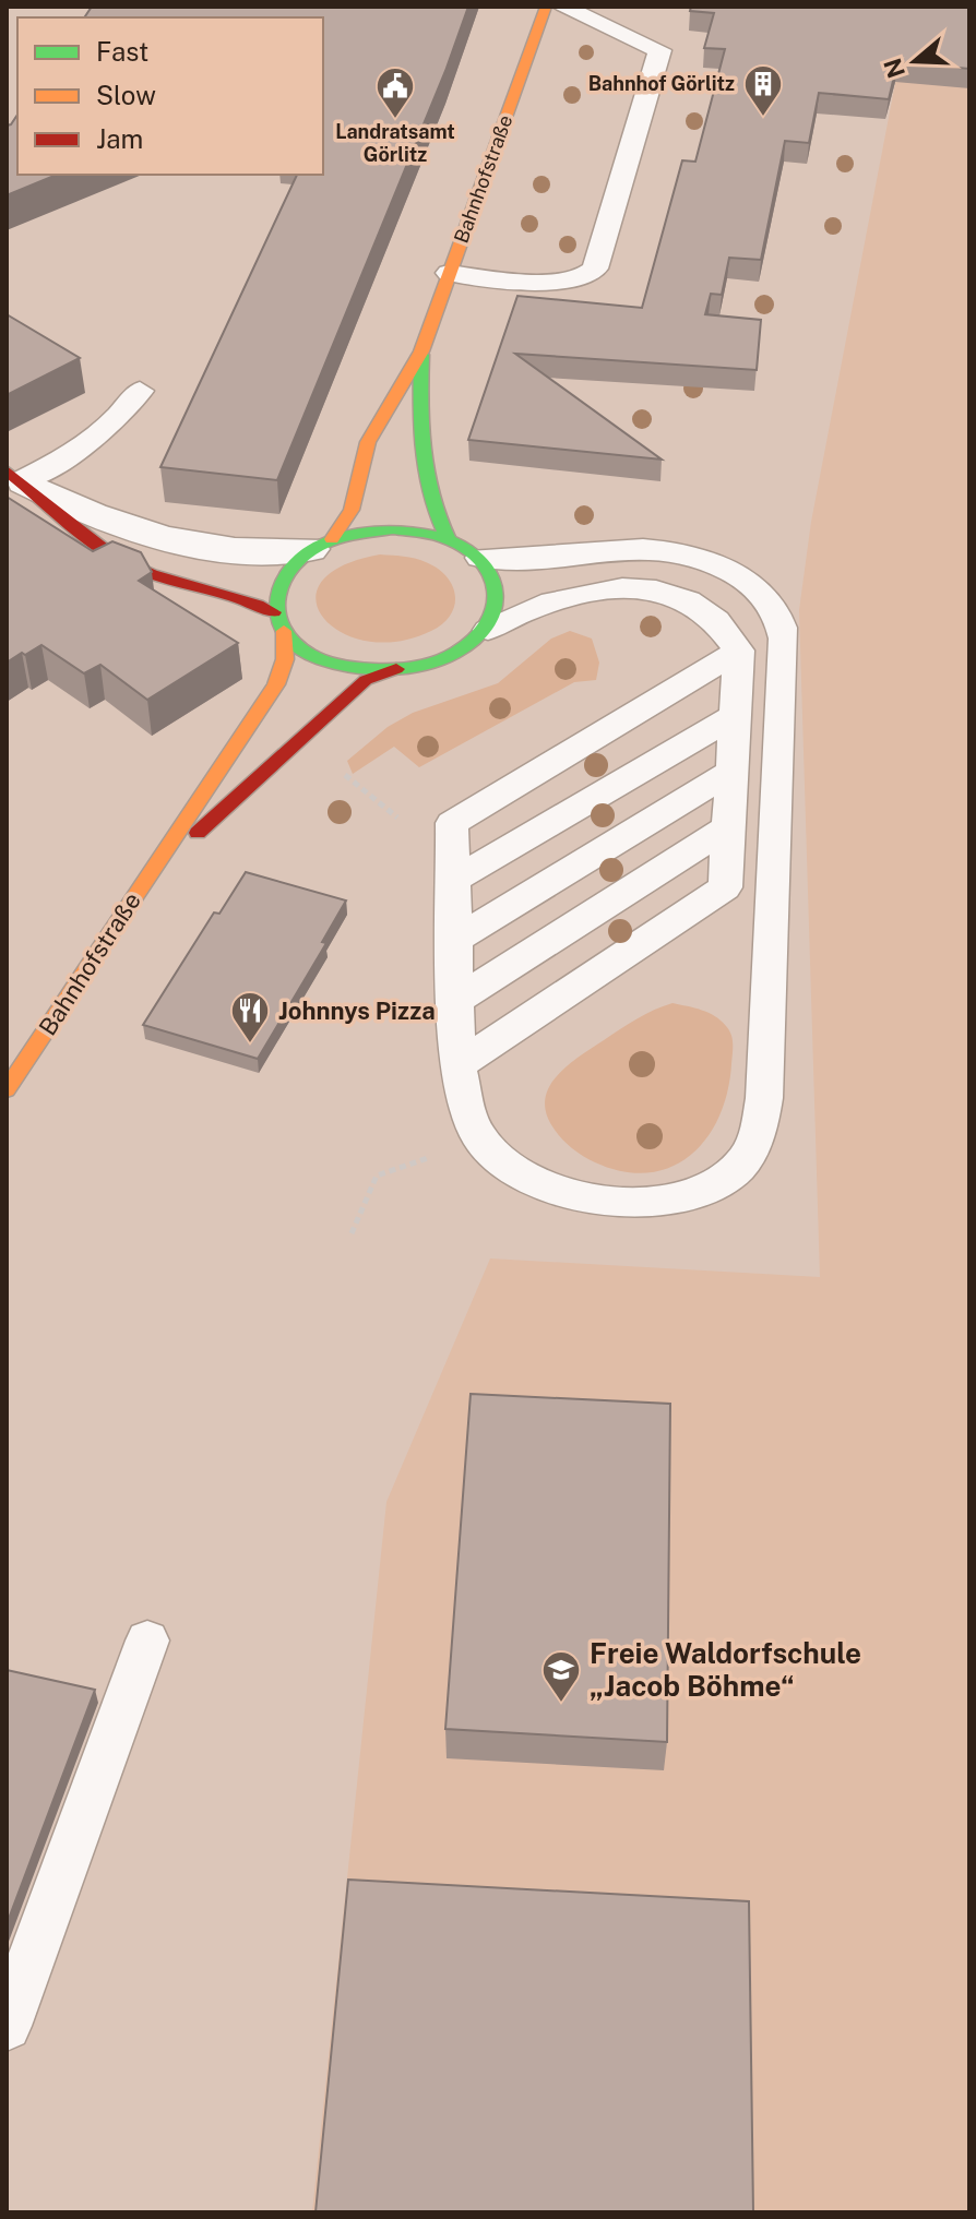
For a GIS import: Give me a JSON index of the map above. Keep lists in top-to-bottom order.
{
  "streets": {
    "main road": ["Bahnhofstraße"]
  },
  "places": {
    "building": ["Bahnhof Görlitz"],
    "public building": ["Landratsamt Görlitz"],
    "restaurant": ["Johnnys Pizza"],
    "school or university": ["Freie Waldorfschule „Jacob Böhme“"]
  },
  "legend": ["Fast", "Slow", "Jam"],
  "north": "left"
}
